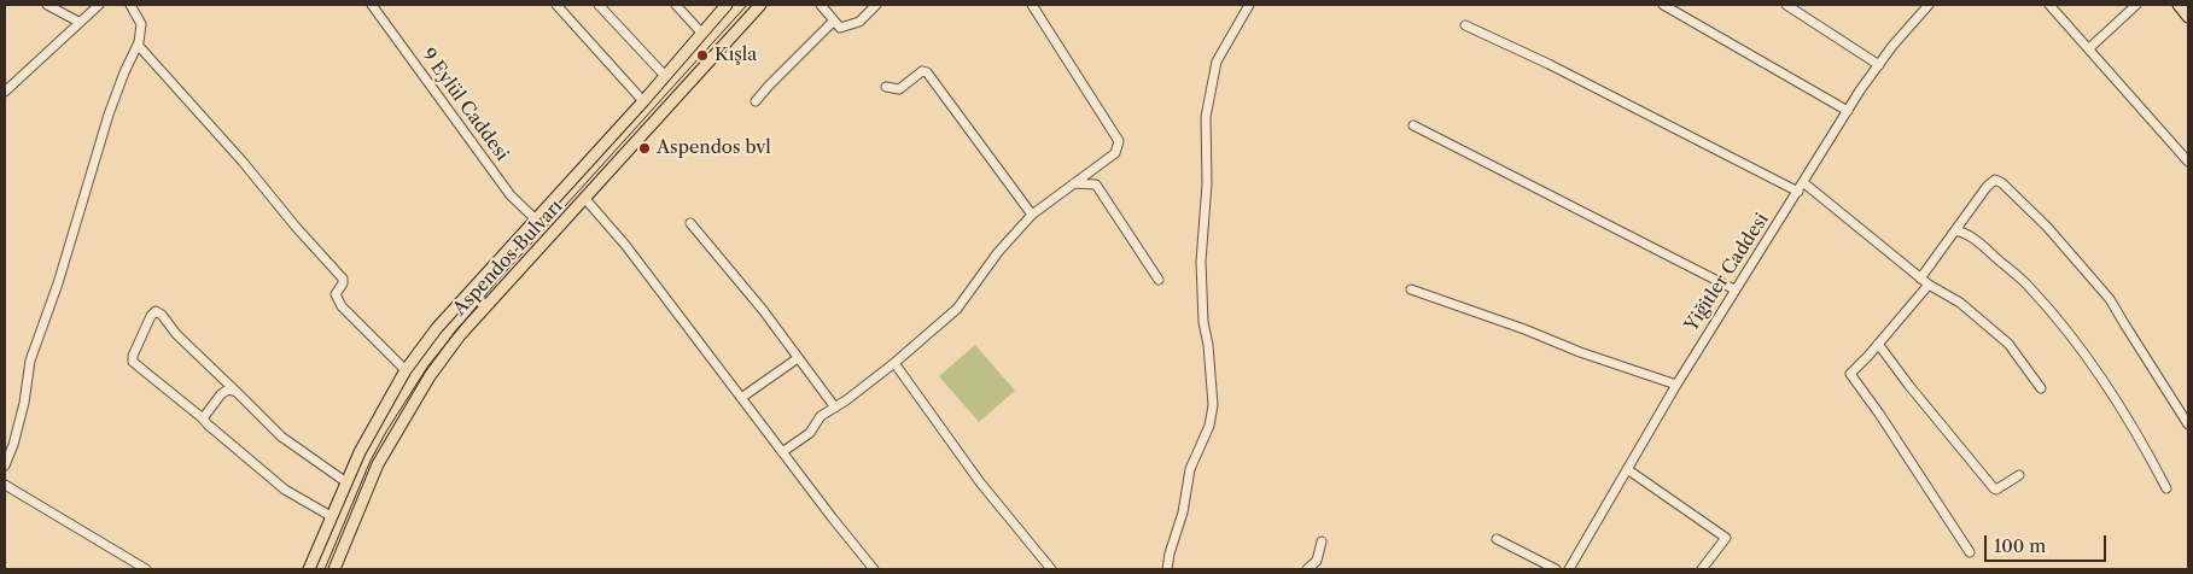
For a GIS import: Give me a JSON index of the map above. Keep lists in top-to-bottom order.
{
  "streets": {
    "main road": ["Aspendos Bulvarı"],
    "street": ["9 Eylül Caddesi", "Yiğitler Caddesi"]
  },
  "crossings": [
    ["9 Eylül Caddesi", "Aspendos Bulvarı"]
  ],
  "places": ["Kışla", "Aspendos bvl"],
  "scale_bar": "100 m"
}
